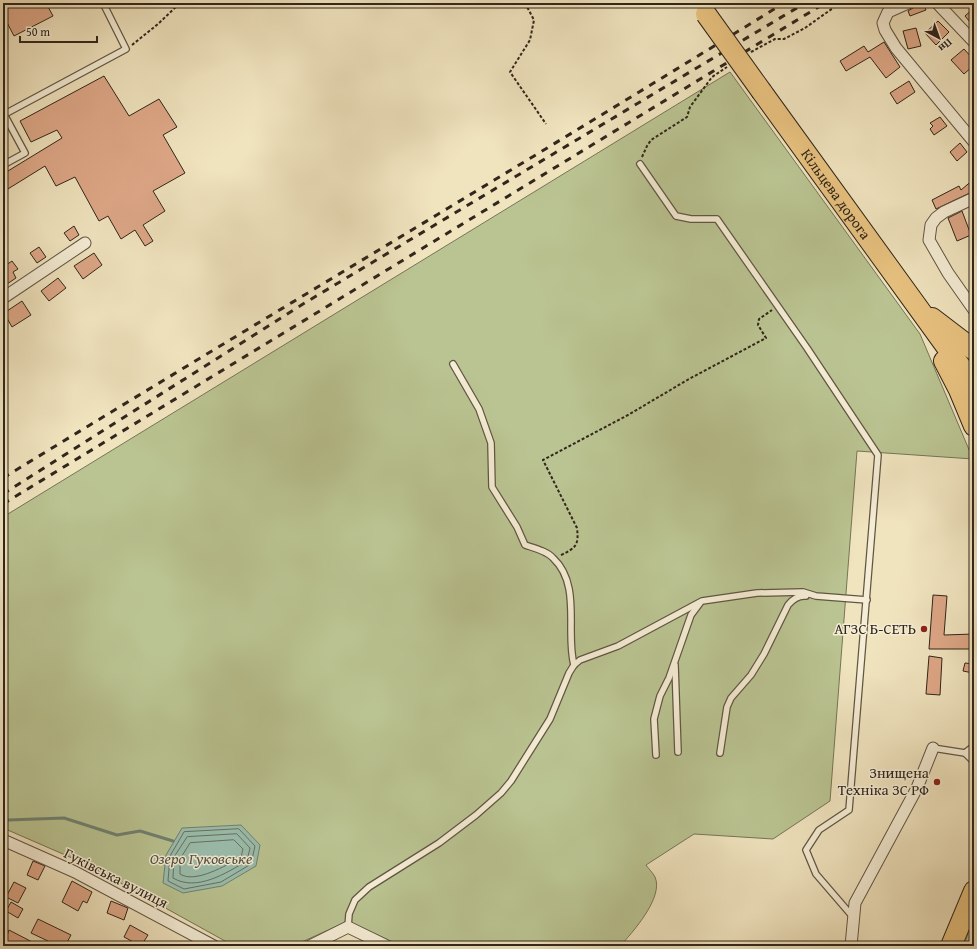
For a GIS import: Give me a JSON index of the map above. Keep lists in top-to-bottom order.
{
  "streets": {
    "highway": ["Кільцева дорога"],
    "street": ["Гуківська вулиця"]
  },
  "water": ["Озеро Гуковське"],
  "places": ["АГЗС Б-СЕТЬ", "Знищена Техніка ЗС РФ"],
  "scale_bar": "50 m",
  "north": "bottom right"
}
